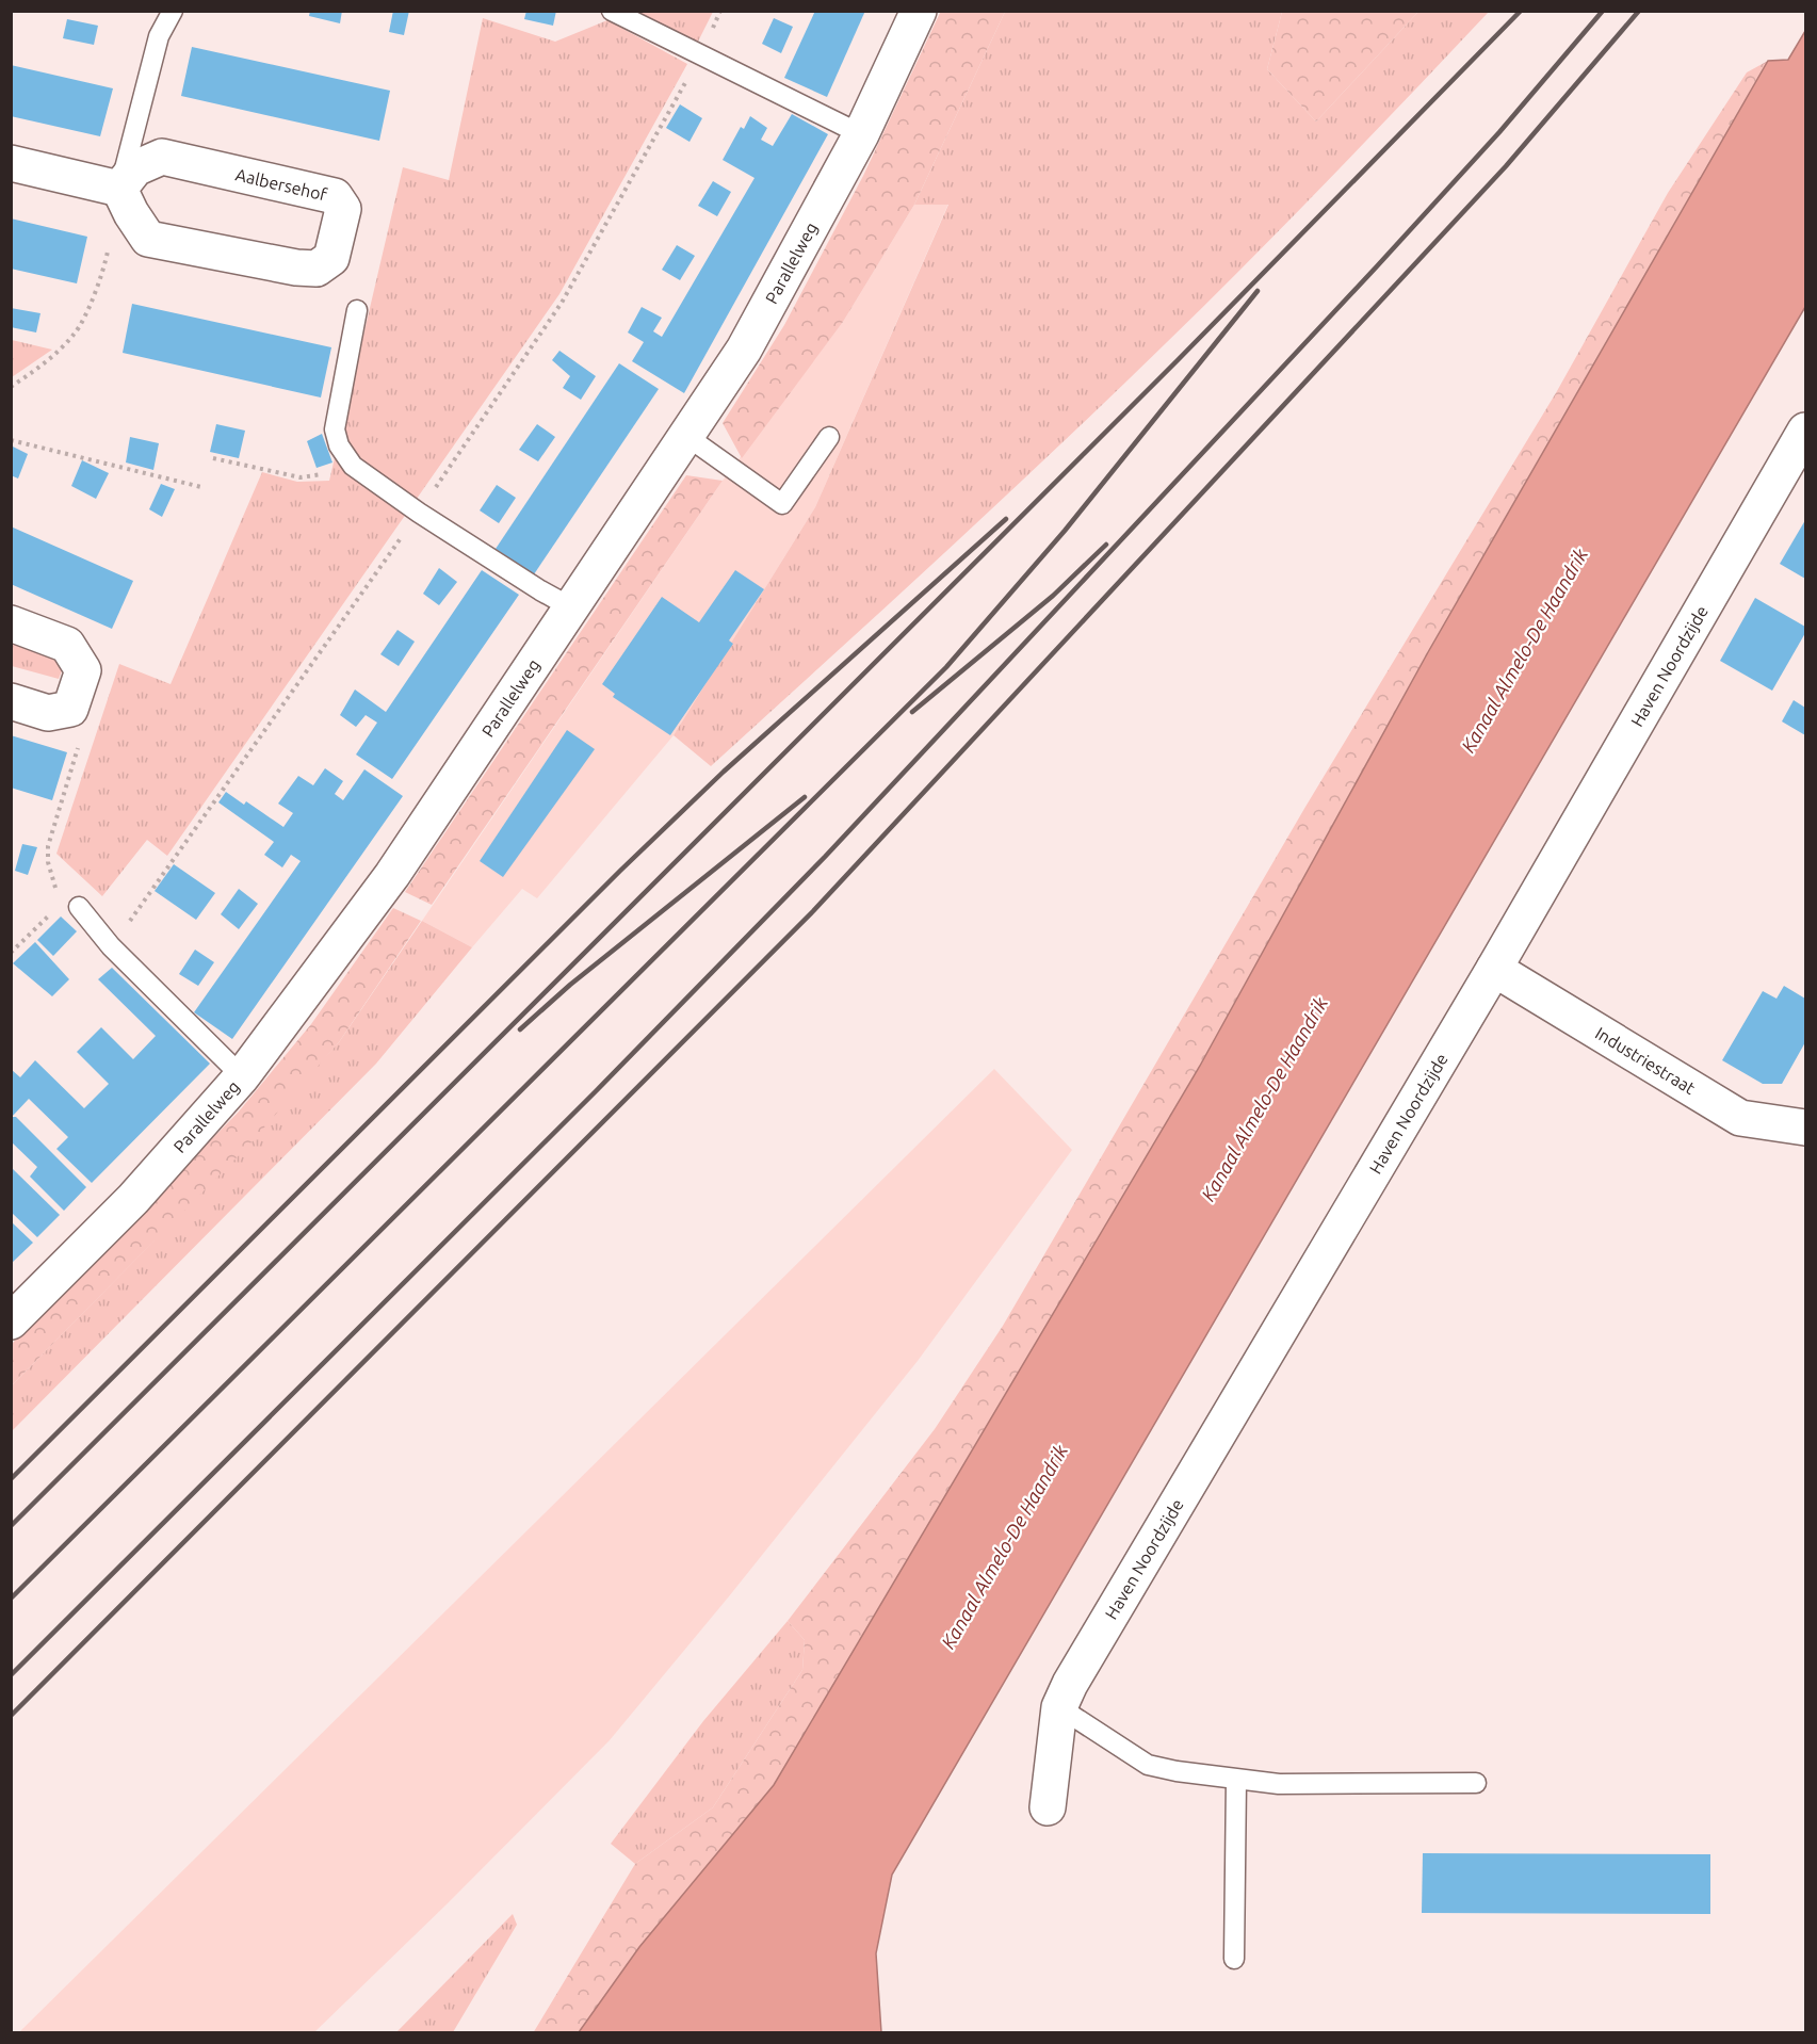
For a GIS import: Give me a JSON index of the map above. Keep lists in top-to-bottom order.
{
  "streets": {
    "street": [
      "Aalbersehof",
      "Parallelweg",
      "Haven Noordzijde",
      "Industriestraat"
    ]
  },
  "crossings": [
    ["Haven Noordzijde", "Industriestraat"]
  ],
  "water": ["Kanaal Almelo-De Haandrik"]
}
